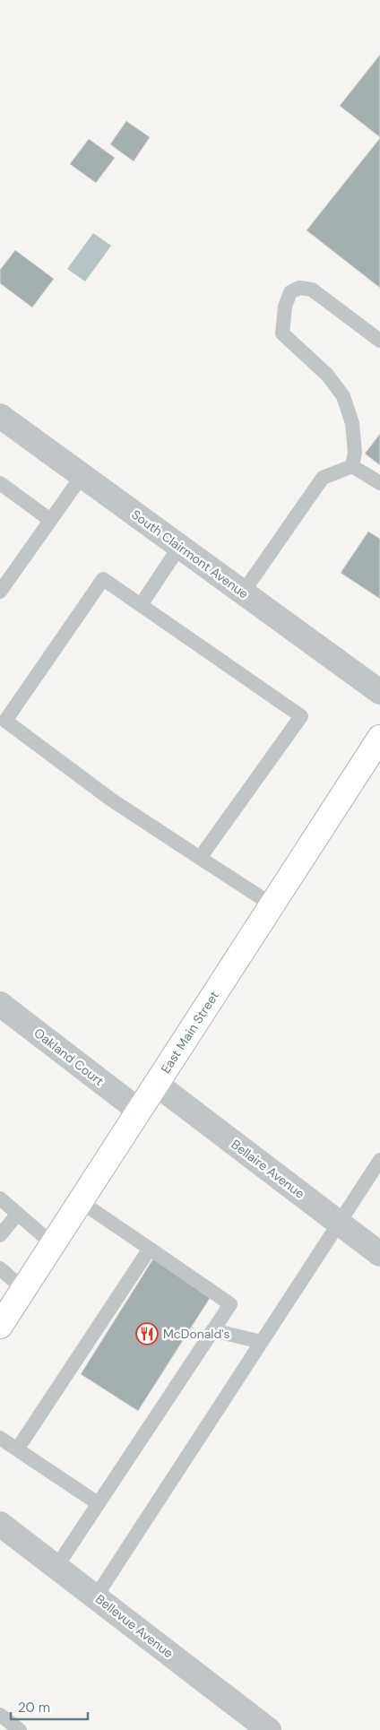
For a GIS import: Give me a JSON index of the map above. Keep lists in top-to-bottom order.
{
  "streets": {
    "main road": ["East Main Street"],
    "street": [
      "South Clairmont Avenue",
      "Oakland Court",
      "Bellaire Avenue",
      "Bellevue Avenue"
    ]
  },
  "crossings": [
    ["East Main Street", "Oakland Court"],
    ["East Main Street", "Bellaire Avenue"]
  ],
  "places": {
    "restaurant": ["McDonald's"]
  },
  "scale_bar": "20 m"
}
